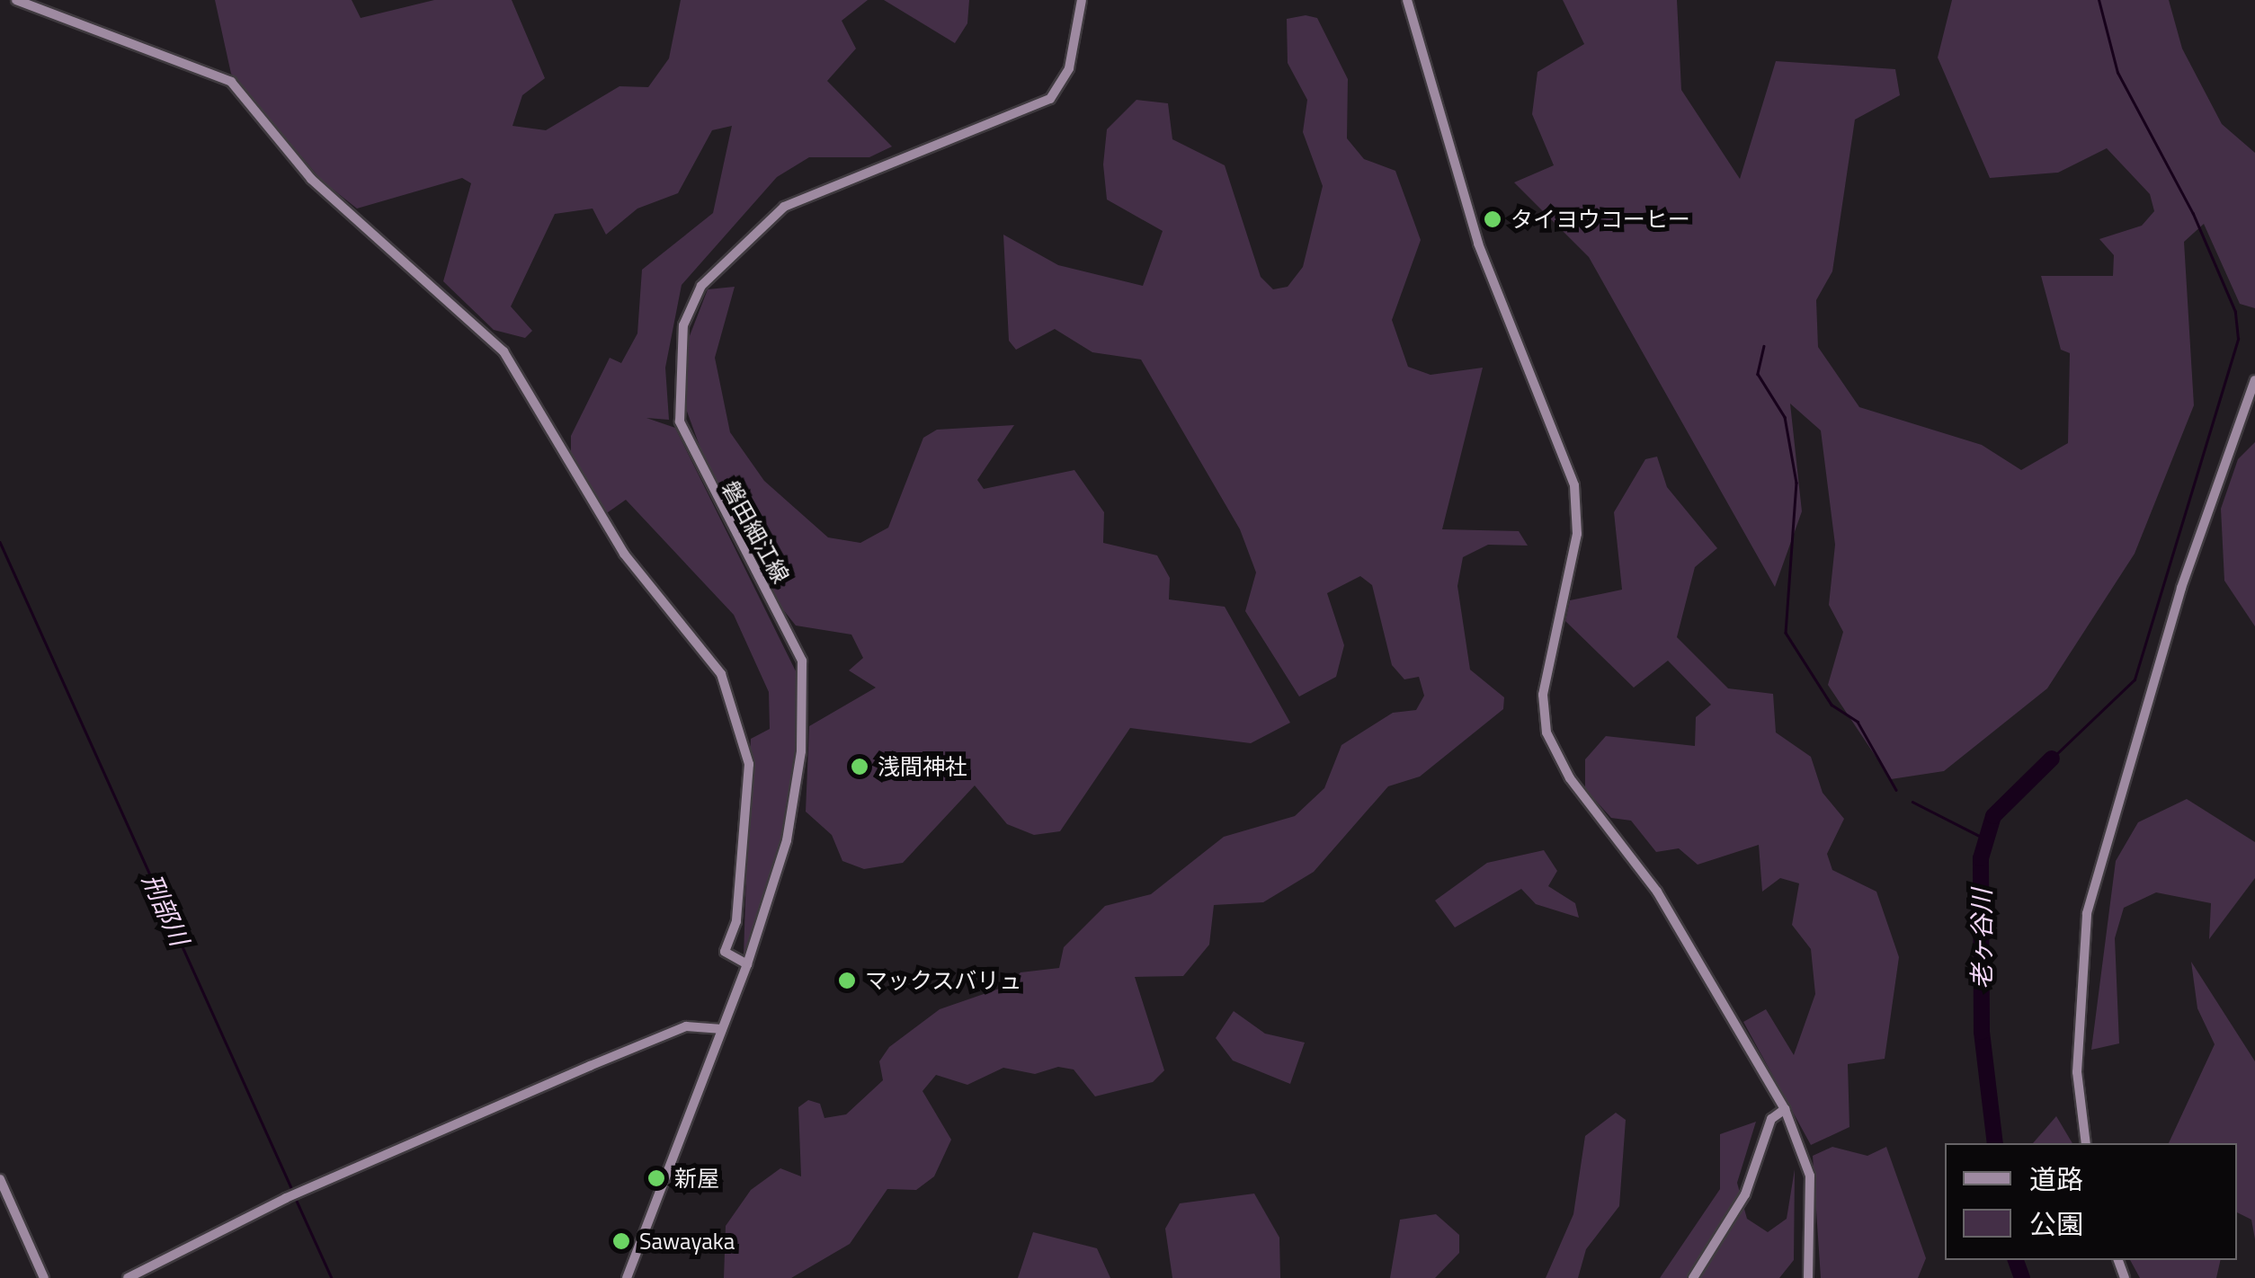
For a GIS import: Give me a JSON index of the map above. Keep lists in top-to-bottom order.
{
  "streets": {
    "street": ["磐田細江線"]
  },
  "water": ["刑部川", "老ヶ谷川"],
  "places": [
    "タイヨウコーヒー",
    "浅間神社",
    "マックスバリュ",
    "新屋",
    "Sawayaka"
  ],
  "legend": ["道路", "公園"]
}
